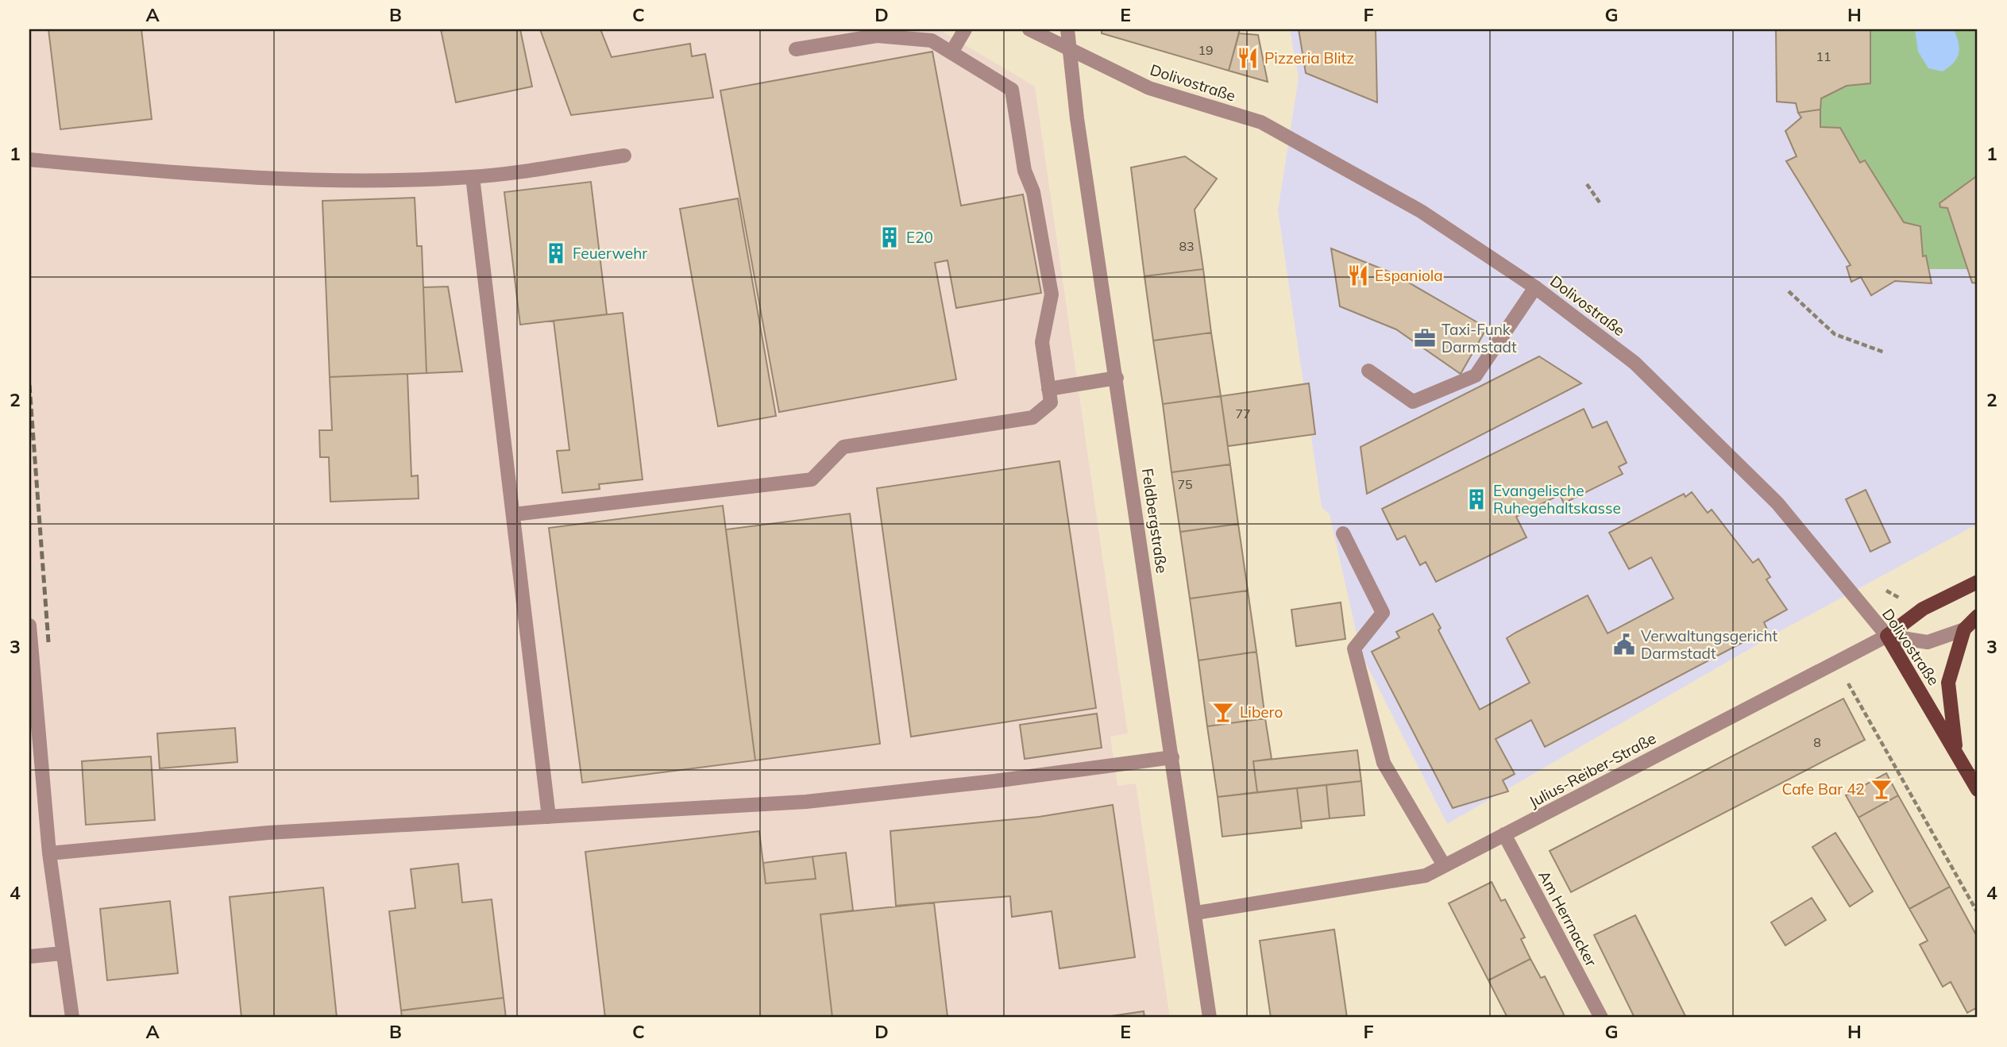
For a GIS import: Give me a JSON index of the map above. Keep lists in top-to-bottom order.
{
  "streets": {
    "main road": ["Dolivostraße", "Julius-Reiber-Straße"],
    "street": ["Feldbergstraße", "Am Herrnacker"]
  },
  "crossings": [
    ["Dolivostraße", "Feldbergstraße"],
    ["Dolivostraße", "Julius-Reiber-Straße"],
    ["Feldbergstraße", "Julius-Reiber-Straße"],
    ["Julius-Reiber-Straße", "Am Herrnacker"]
  ],
  "places": {
    "restaurant": ["Pizzeria Blitz", "Espaniola"],
    "building": ["E20", "Feuerwehr", "Evangelische Ruhegehaltskasse"],
    "office": ["Taxi-Funk Darmstadt"],
    "public building": ["Verwaltungsgericht Darmstadt"],
    "bar": ["Libero", "Cafe Bar 42"]
  },
  "house_numbers": [
    "19",
    "11",
    "83",
    "77",
    "75",
    "8"
  ],
  "grid": {
    "columns": [
      "A",
      "B",
      "C",
      "D",
      "E",
      "F",
      "G",
      "H"
    ],
    "rows": [
      "1",
      "2",
      "3",
      "4"
    ]
  }
}
